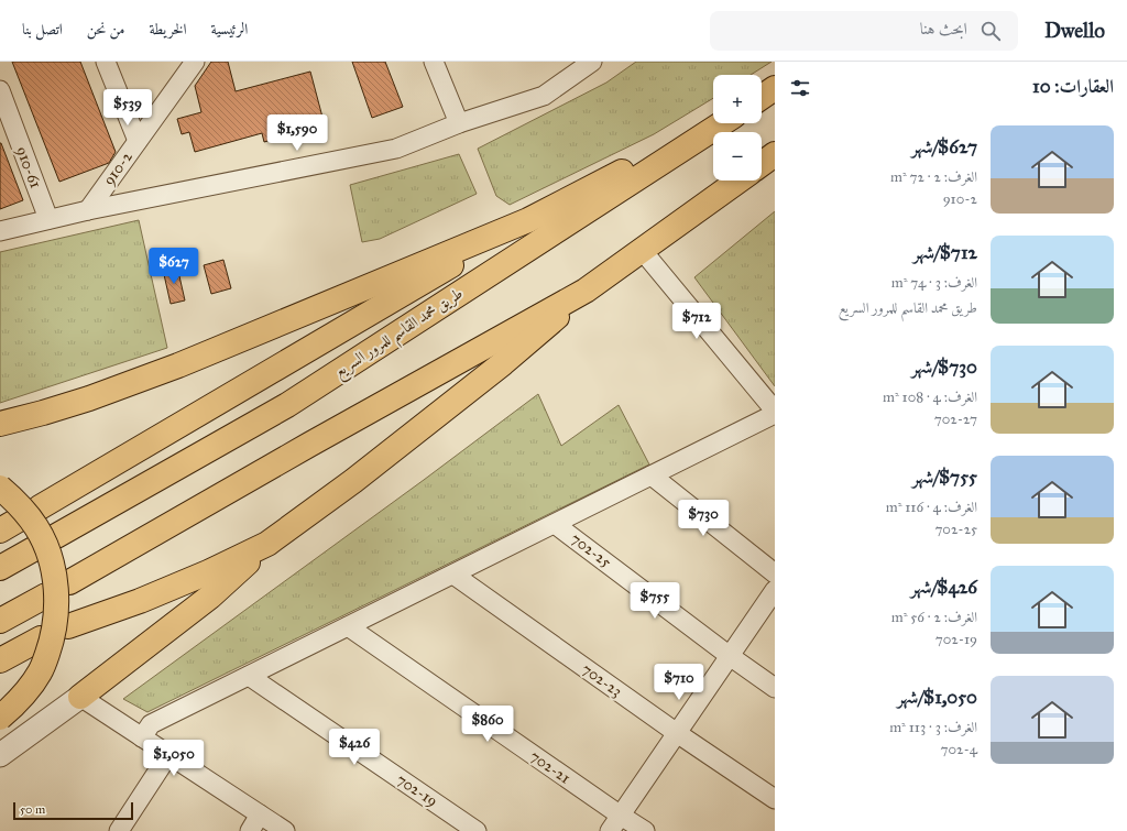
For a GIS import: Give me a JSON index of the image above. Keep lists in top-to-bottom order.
{
  "streets": {
    "highway": ["طريق محمد القاسم للمرور السريع"],
    "street": [
      "910-61",
      "910-2",
      "702-25",
      "702-23",
      "702-21",
      "702-19"
    ]
  },
  "scale_bar": "50 m",
  "page": {
    "header": "Dwello",
    "search": "ابحث هنا",
    "nav": [
      "الرئيسية",
      "الخريطة",
      "من نحن",
      "اتصل بنا"
    ],
    "heading": "العقارات: 10",
    "map_buttons": ["+", "−"],
    "price": [
      "$539",
      "$1,590",
      "$627",
      "$712",
      "$730",
      "$755",
      "$710",
      "$860",
      "$426",
      "$1,050"
    ],
    "list": [
      {
        "name": "$627/شهر",
        "note": "الغرف: 2 · 72 m² · 910-2"
      },
      {
        "name": "$712/شهر",
        "note": "الغرف: 3 · 74 m² · طريق محمد القاسم للمرور السريع"
      },
      {
        "name": "$730/شهر",
        "note": "الغرف: 4 · 108 m² · 702-27"
      },
      {
        "name": "$755/شهر",
        "note": "الغرف: 4 · 116 m² · 702-25"
      },
      {
        "name": "$426/شهر",
        "note": "الغرف: 2 · 56 m² · 702-19"
      },
      {
        "name": "$1,050/شهر",
        "note": "الغرف: 3 · 113 m² · 702-4"
      }
    ],
    "scale": "50 m"
  }
}
